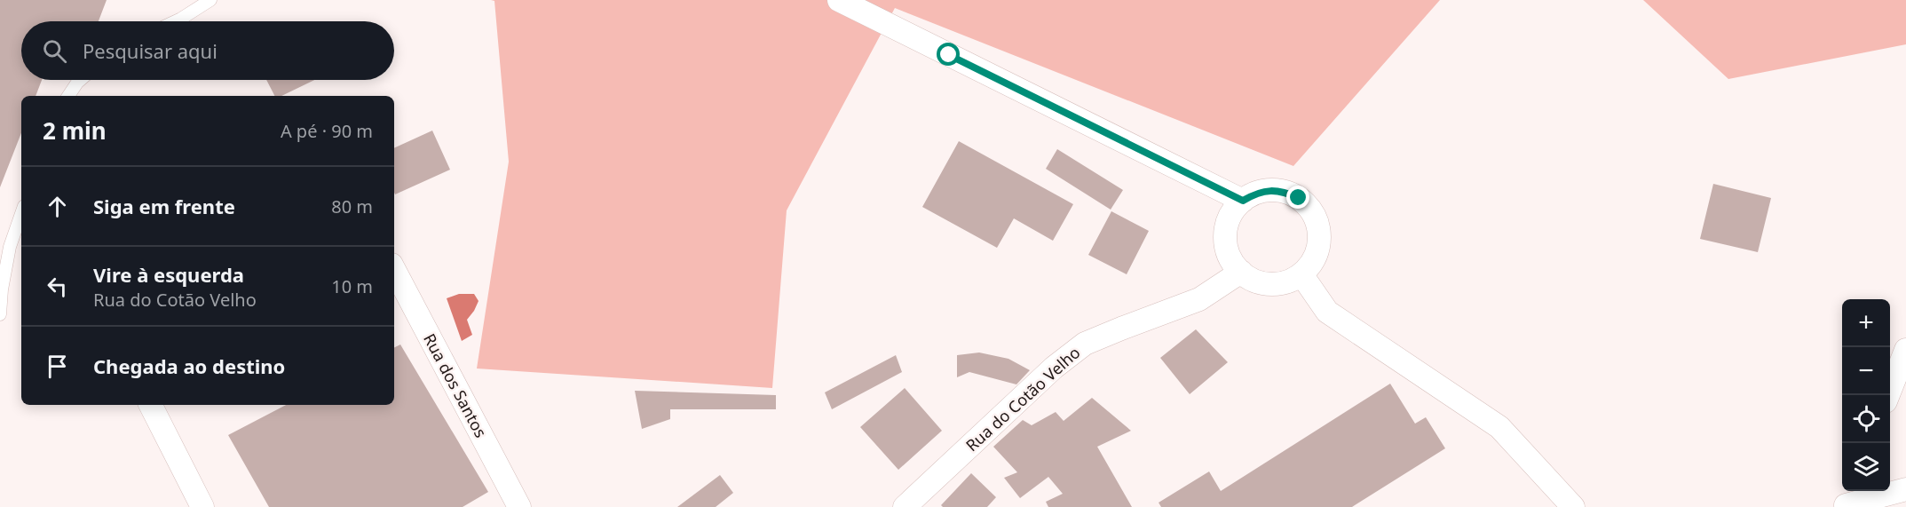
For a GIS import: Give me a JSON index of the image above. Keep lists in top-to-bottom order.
{
  "streets": {
    "street": ["Rua dos Santos", "Rua do Cotão Velho"]
  },
  "page": {
    "search": "Pesquisar aqui",
    "heading": ["2 min", "A pé · 90 m"],
    "list": [
      ["Siga em frente", "80 m"],
      ["Vire à esquerda", "Rua do Cotão Velho", "10 m"],
      "Chegada ao destino"
    ],
    "map_buttons": ["+", "−"]
  }
}
